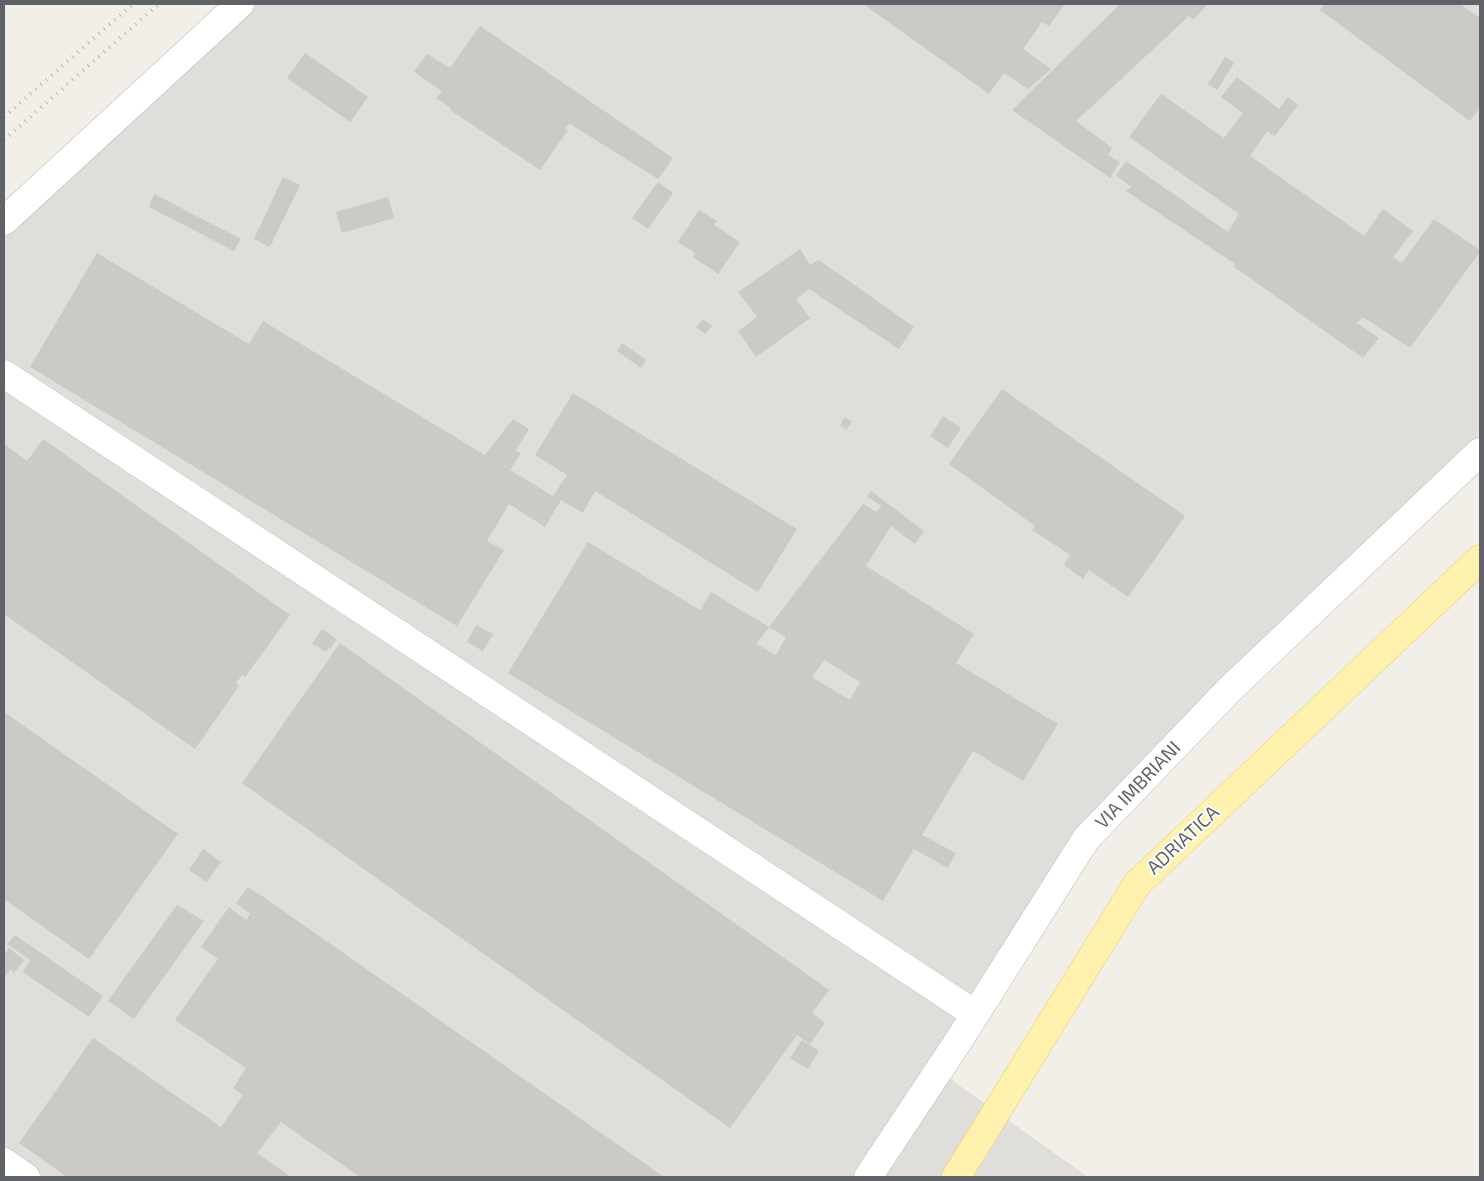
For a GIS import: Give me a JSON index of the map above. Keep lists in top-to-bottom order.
{
  "streets": {
    "main road": ["ADRIATICA"],
    "lane": ["VIA IMBRIANI"]
  }
}
